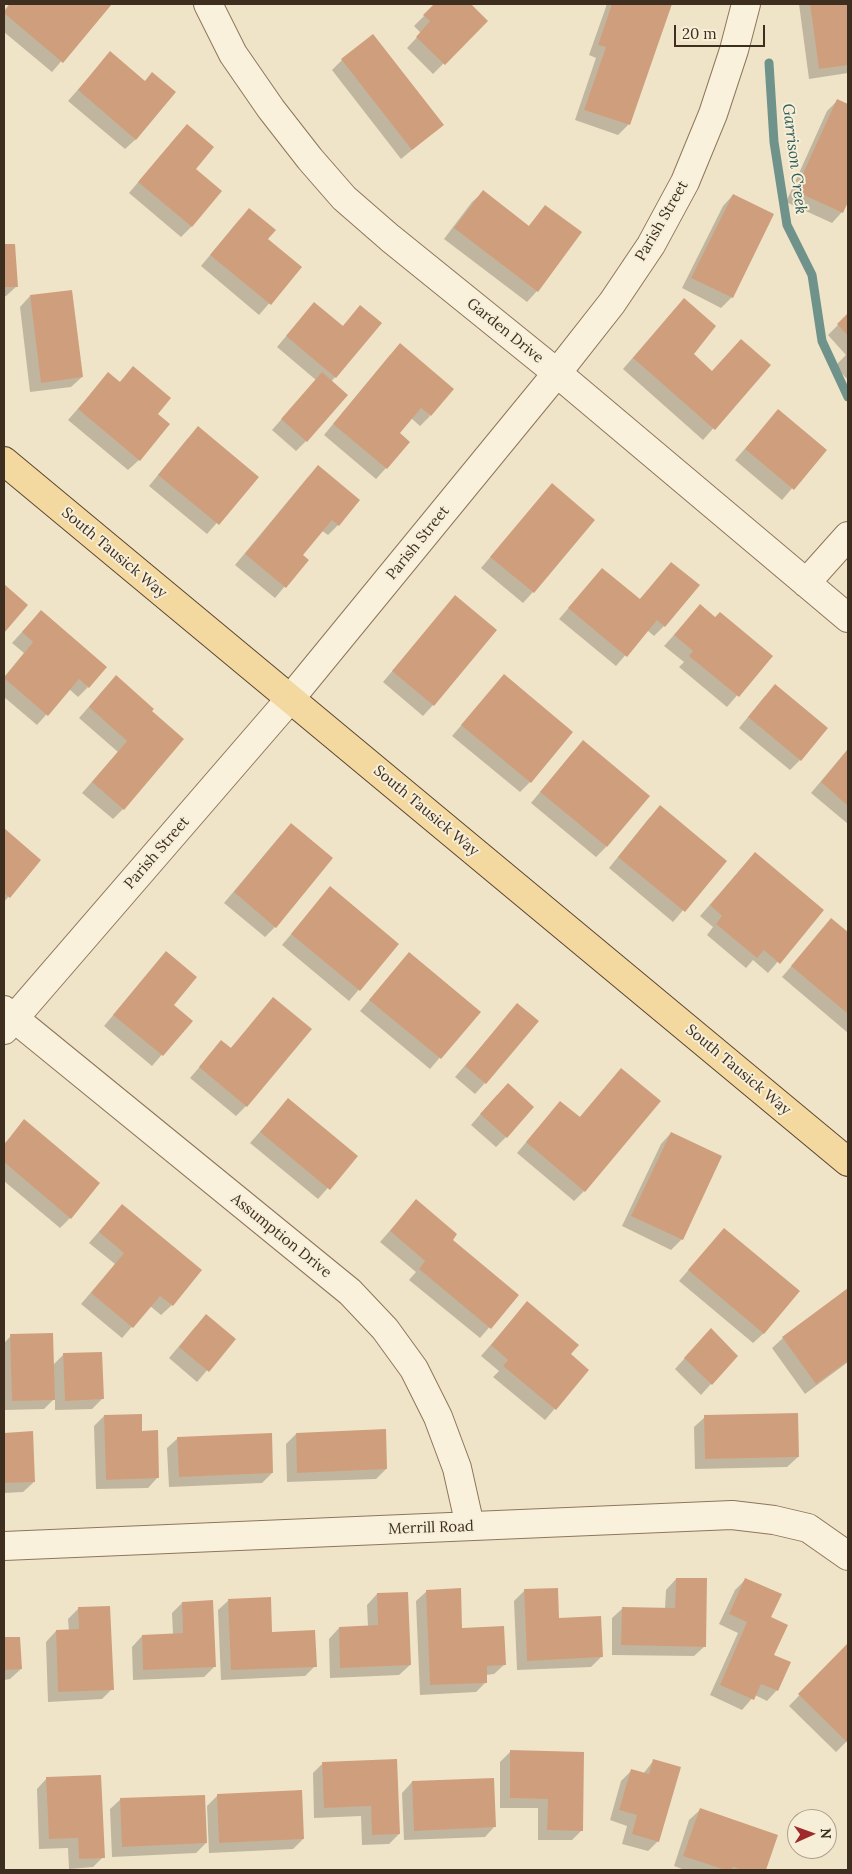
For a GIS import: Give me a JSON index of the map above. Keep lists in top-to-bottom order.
{
  "streets": {
    "main road": ["South Tausick Way"],
    "street": [
      "Parish Street",
      "Garden Drive",
      "Assumption Drive",
      "Merrill Road"
    ]
  },
  "crossings": [
    ["Parish Street", "Garden Drive"],
    ["Parish Street", "South Tausick Way"],
    ["Parish Street", "Assumption Drive"],
    ["Assumption Drive", "Merrill Road"]
  ],
  "water": ["Garrison Creek"],
  "scale_bar": "20 m",
  "north": "right"
}
